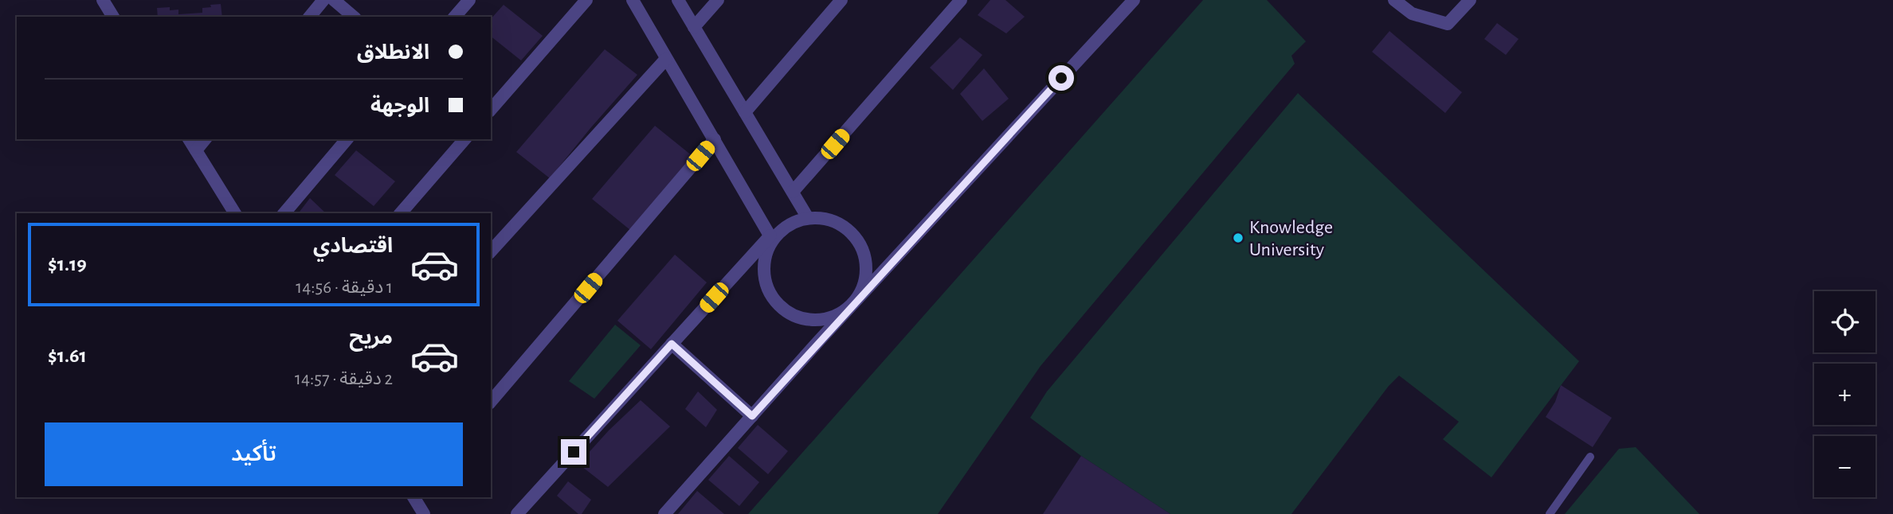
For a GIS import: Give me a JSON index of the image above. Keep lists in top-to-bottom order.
{
  "places": ["Knowledge University"],
  "page": {
    "banner": ["الانطلاق", "الوجهة"],
    "list": [
      {
        "name": "اقتصادي",
        "note": "1 دقيقة · 14:56",
        "value": "$1.19"
      },
      {
        "name": "مريح",
        "note": "2 دقيقة · 14:57",
        "value": "$1.61"
      }
    ],
    "map_buttons": ["+", "−"],
    "buttons": "تأكيد"
  }
}
